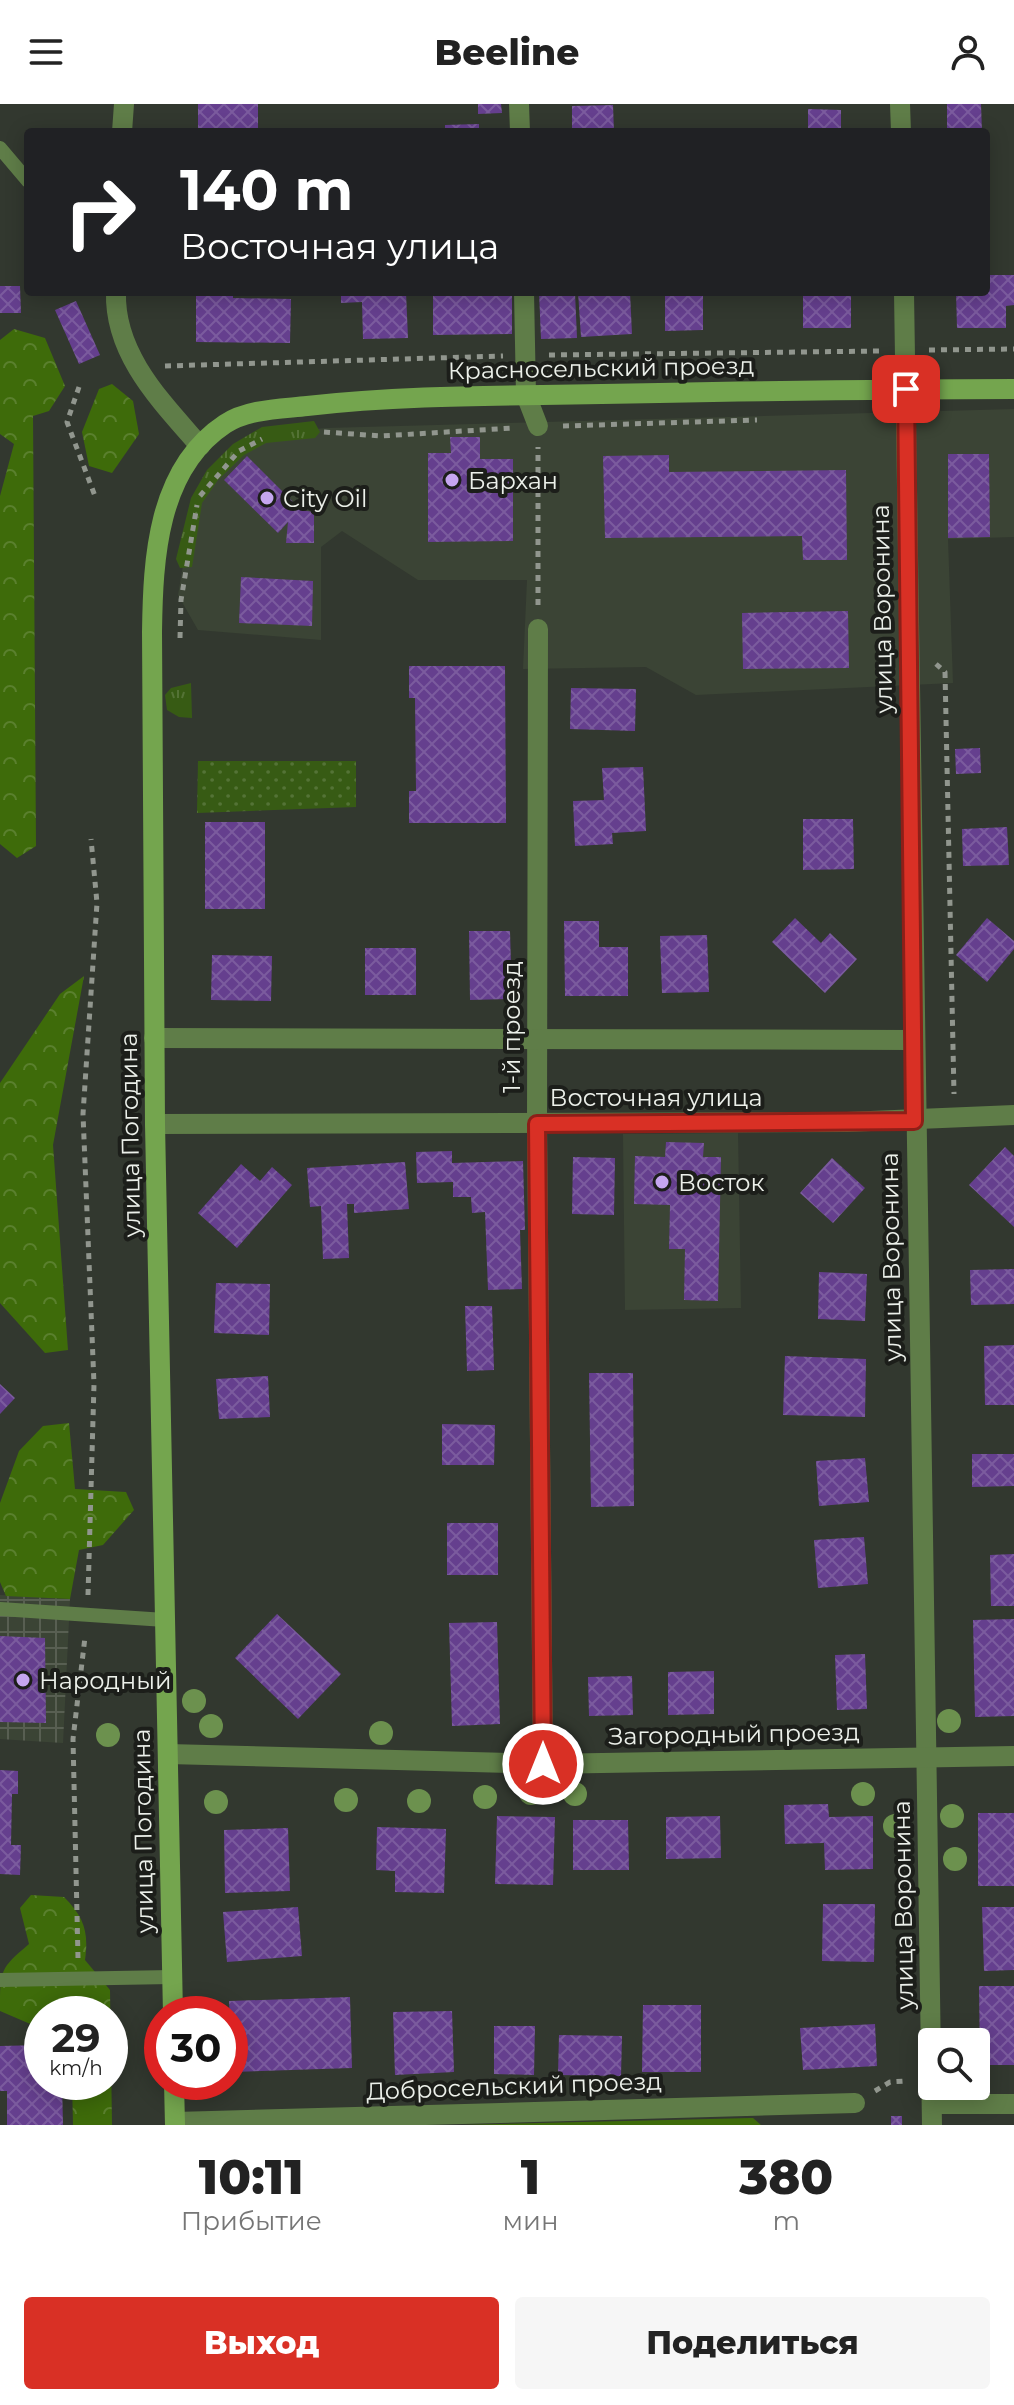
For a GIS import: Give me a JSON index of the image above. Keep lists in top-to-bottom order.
{
  "streets": {
    "street": [
      "Красносельский проезд",
      "улица Воронина",
      "1-й проезд",
      "Восточная улица",
      "улица Погодина",
      "Загородный проезд",
      "Добросельский проезд"
    ]
  },
  "crossings": [
    ["Красносельский проезд", "улица Воронина"],
    ["Красносельский проезд", "улица Погодина"],
    ["улица Воронина", "Восточная улица"],
    ["улица Воронина", "Загородный проезд"],
    ["1-й проезд", "Восточная улица"],
    ["1-й проезд", "Загородный проезд"],
    ["Восточная улица", "улица Погодина"],
    ["улица Погодина", "Загородный проезд"]
  ],
  "places": [
    "Бархан",
    "City Oil",
    "Восток",
    "Народный"
  ],
  "page": {
    "header": "Beeline",
    "turn": ["140 m", "Восточная улица"],
    "speed": "29 km/h",
    "limit": "30",
    "eta": [
      "10:11",
      "Прибытие",
      "1",
      "мин",
      "380",
      "m"
    ],
    "buttons": ["Выход", "Поделиться"]
  }
}
